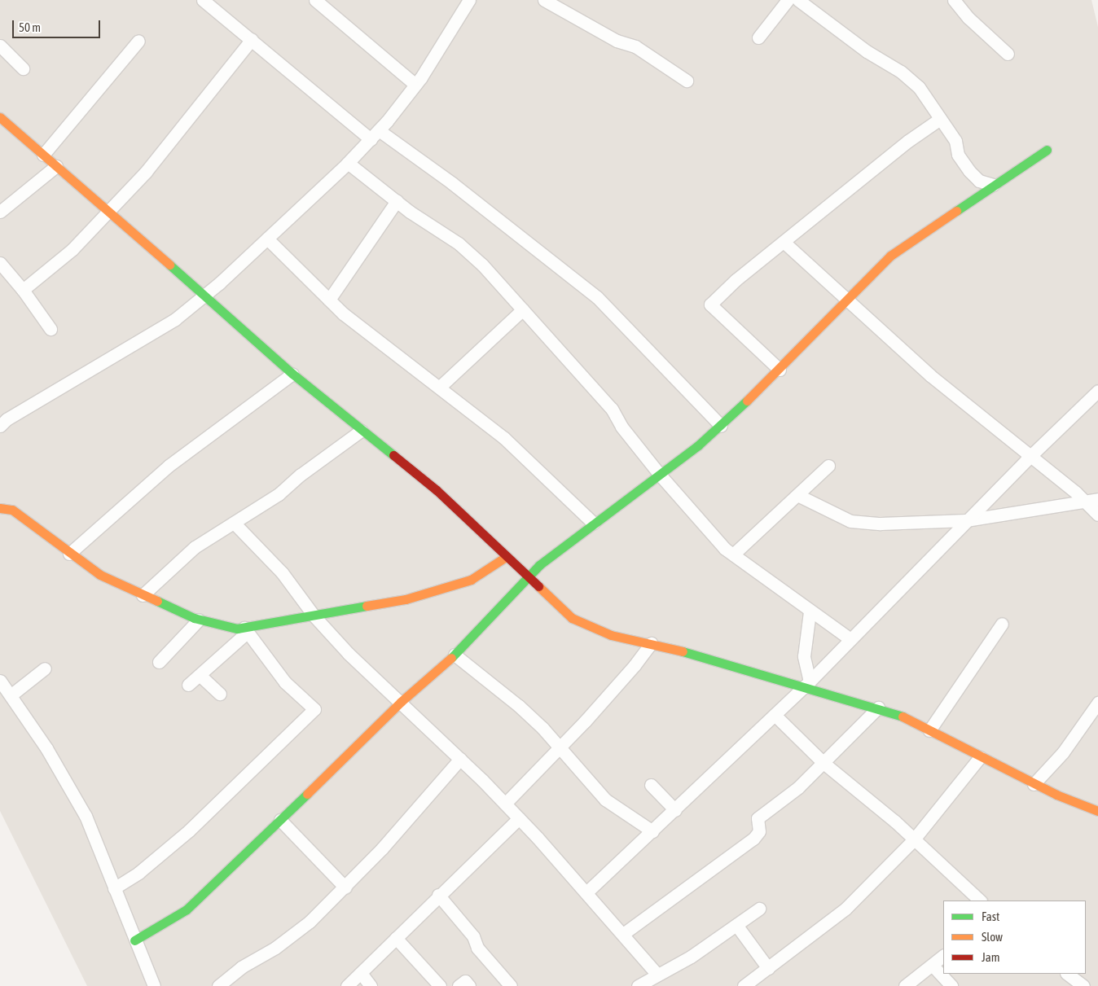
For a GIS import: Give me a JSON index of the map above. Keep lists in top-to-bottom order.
{
  "legend": ["Fast", "Slow", "Jam"],
  "scale_bar": "50 m"
}
